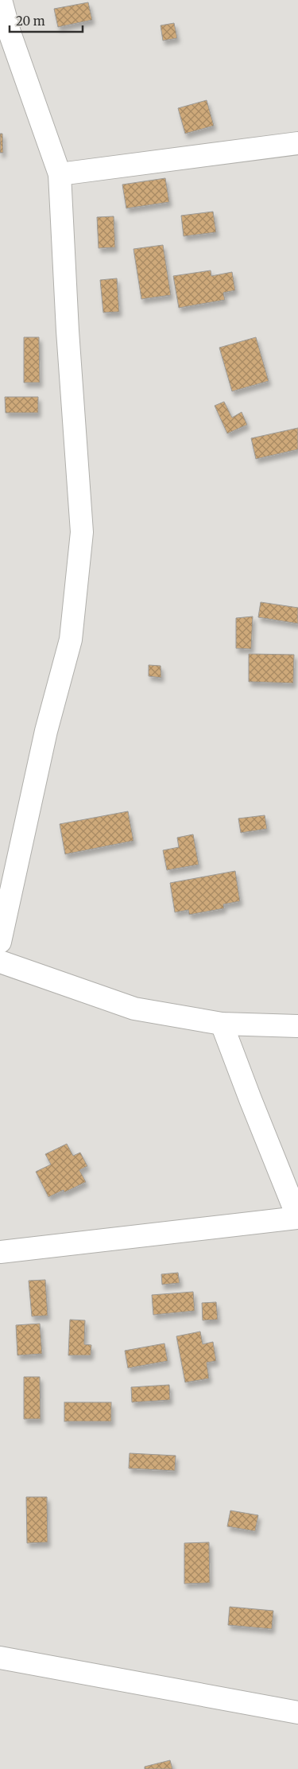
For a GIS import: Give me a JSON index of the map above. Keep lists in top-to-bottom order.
{
  "scale_bar": "20 m"
}
